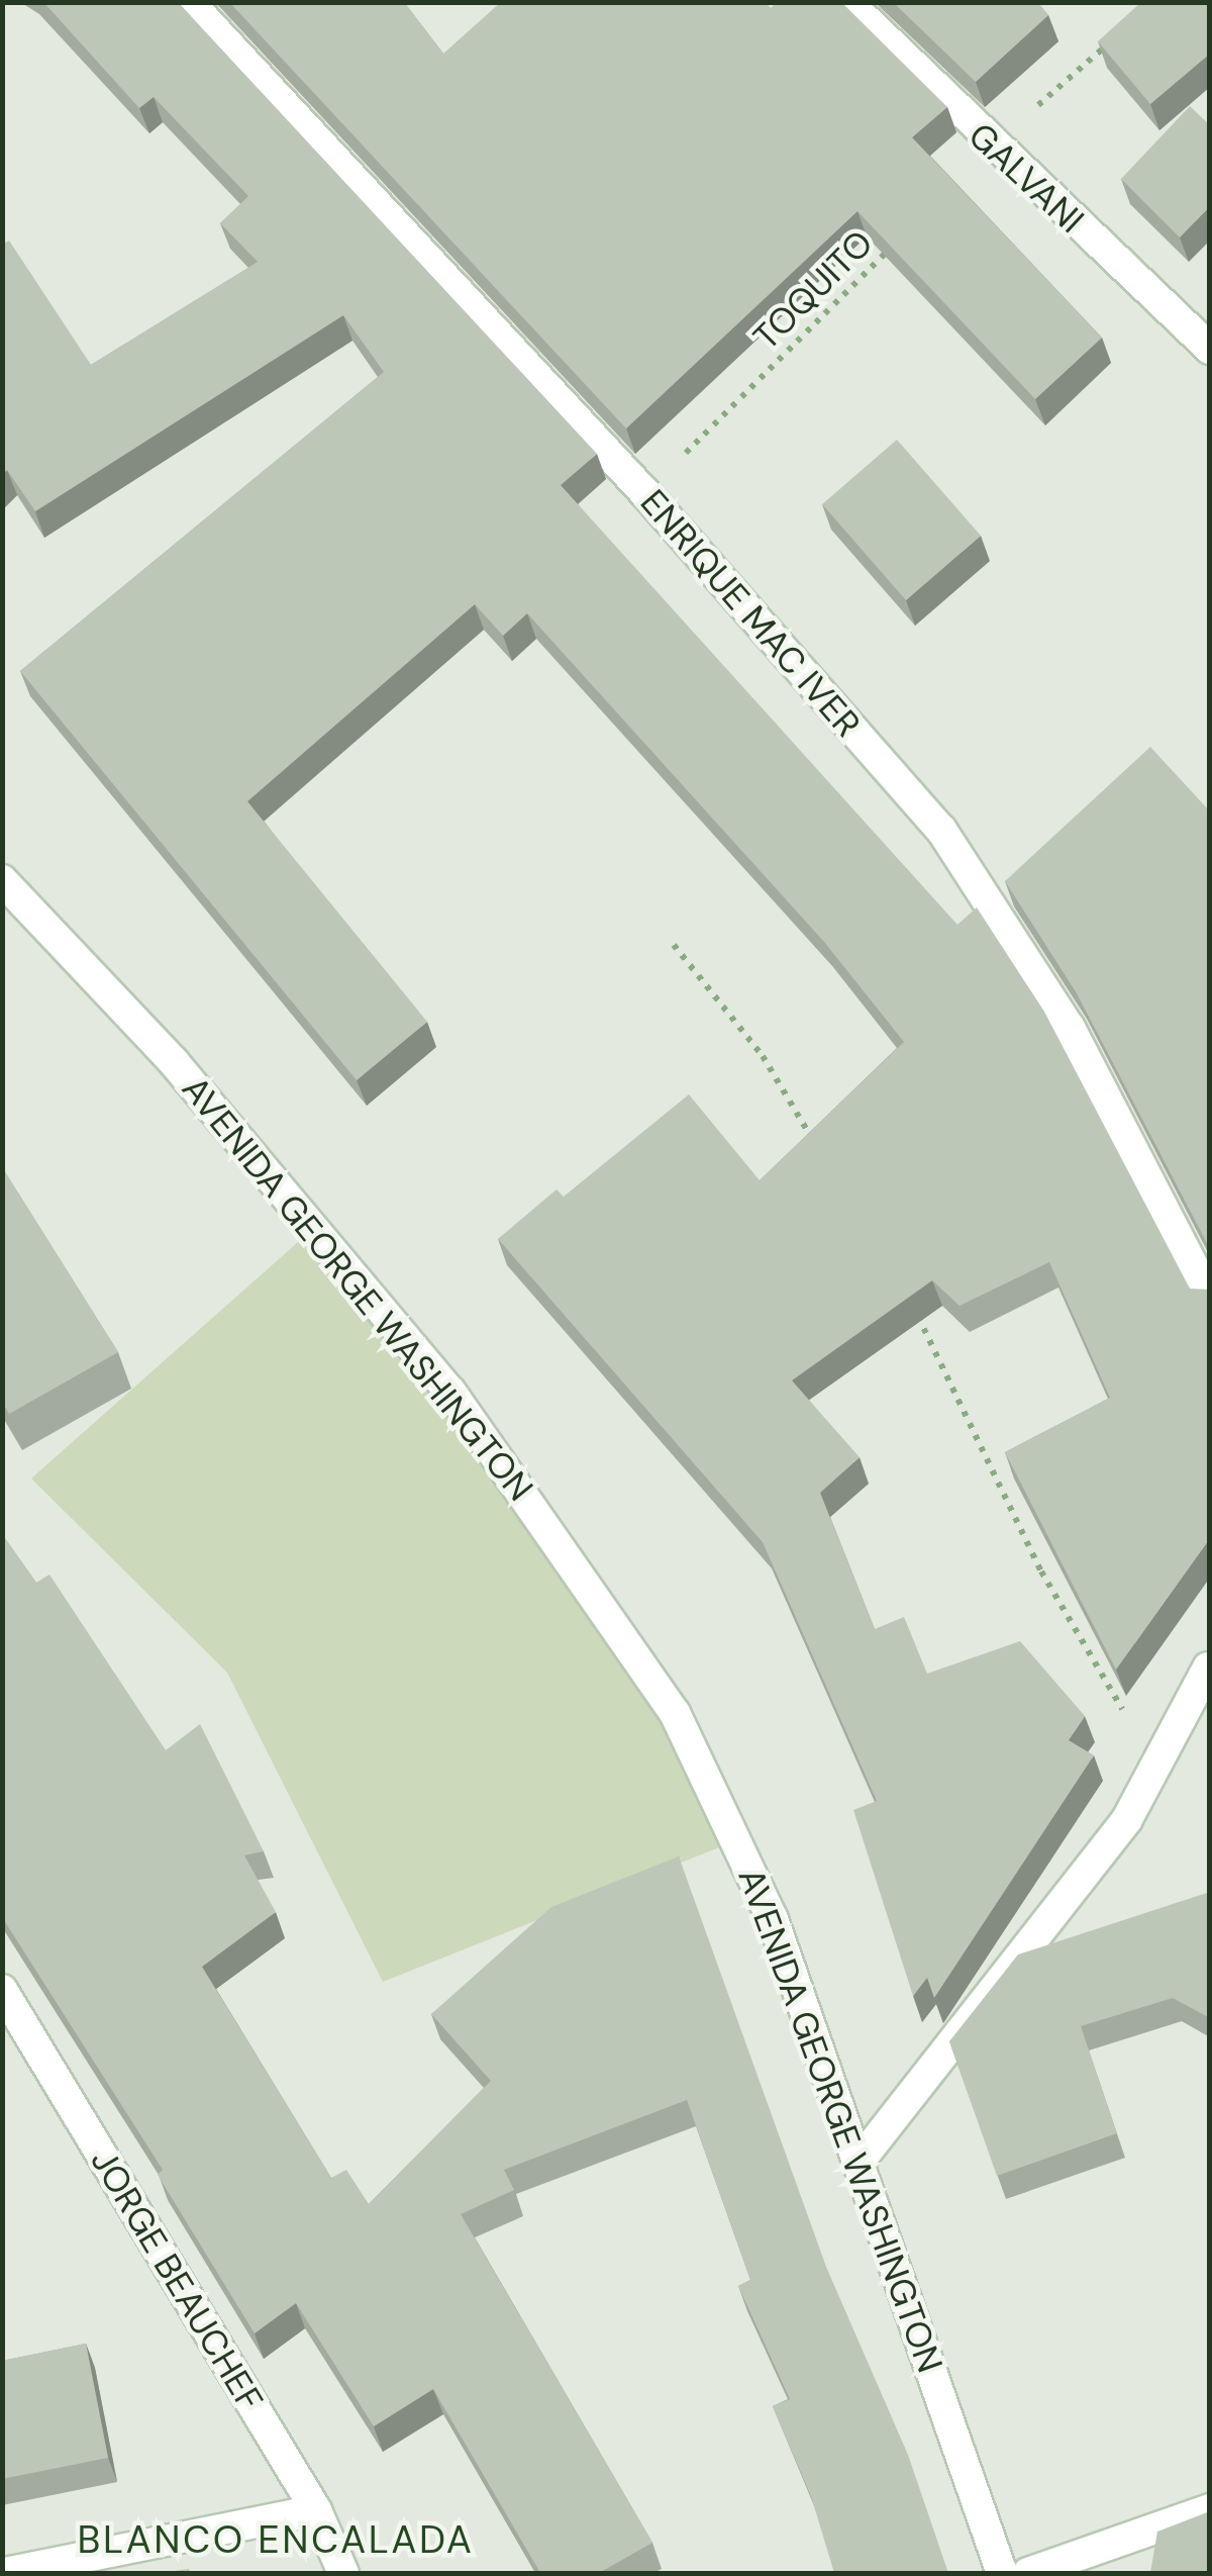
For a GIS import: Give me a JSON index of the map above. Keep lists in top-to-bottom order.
{
  "streets": {
    "street": [
      "GALVANI",
      "ENRIQUE MAC IVER",
      "AVENIDA GEORGE WASHINGTON",
      "JORGE BEAUCHEF"
    ],
    "path": ["TOQUITO"]
  },
  "crossings": [
    ["TOQUITO", "ENRIQUE MAC IVER"]
  ],
  "districts": ["BLANCO ENCALADA"]
}
